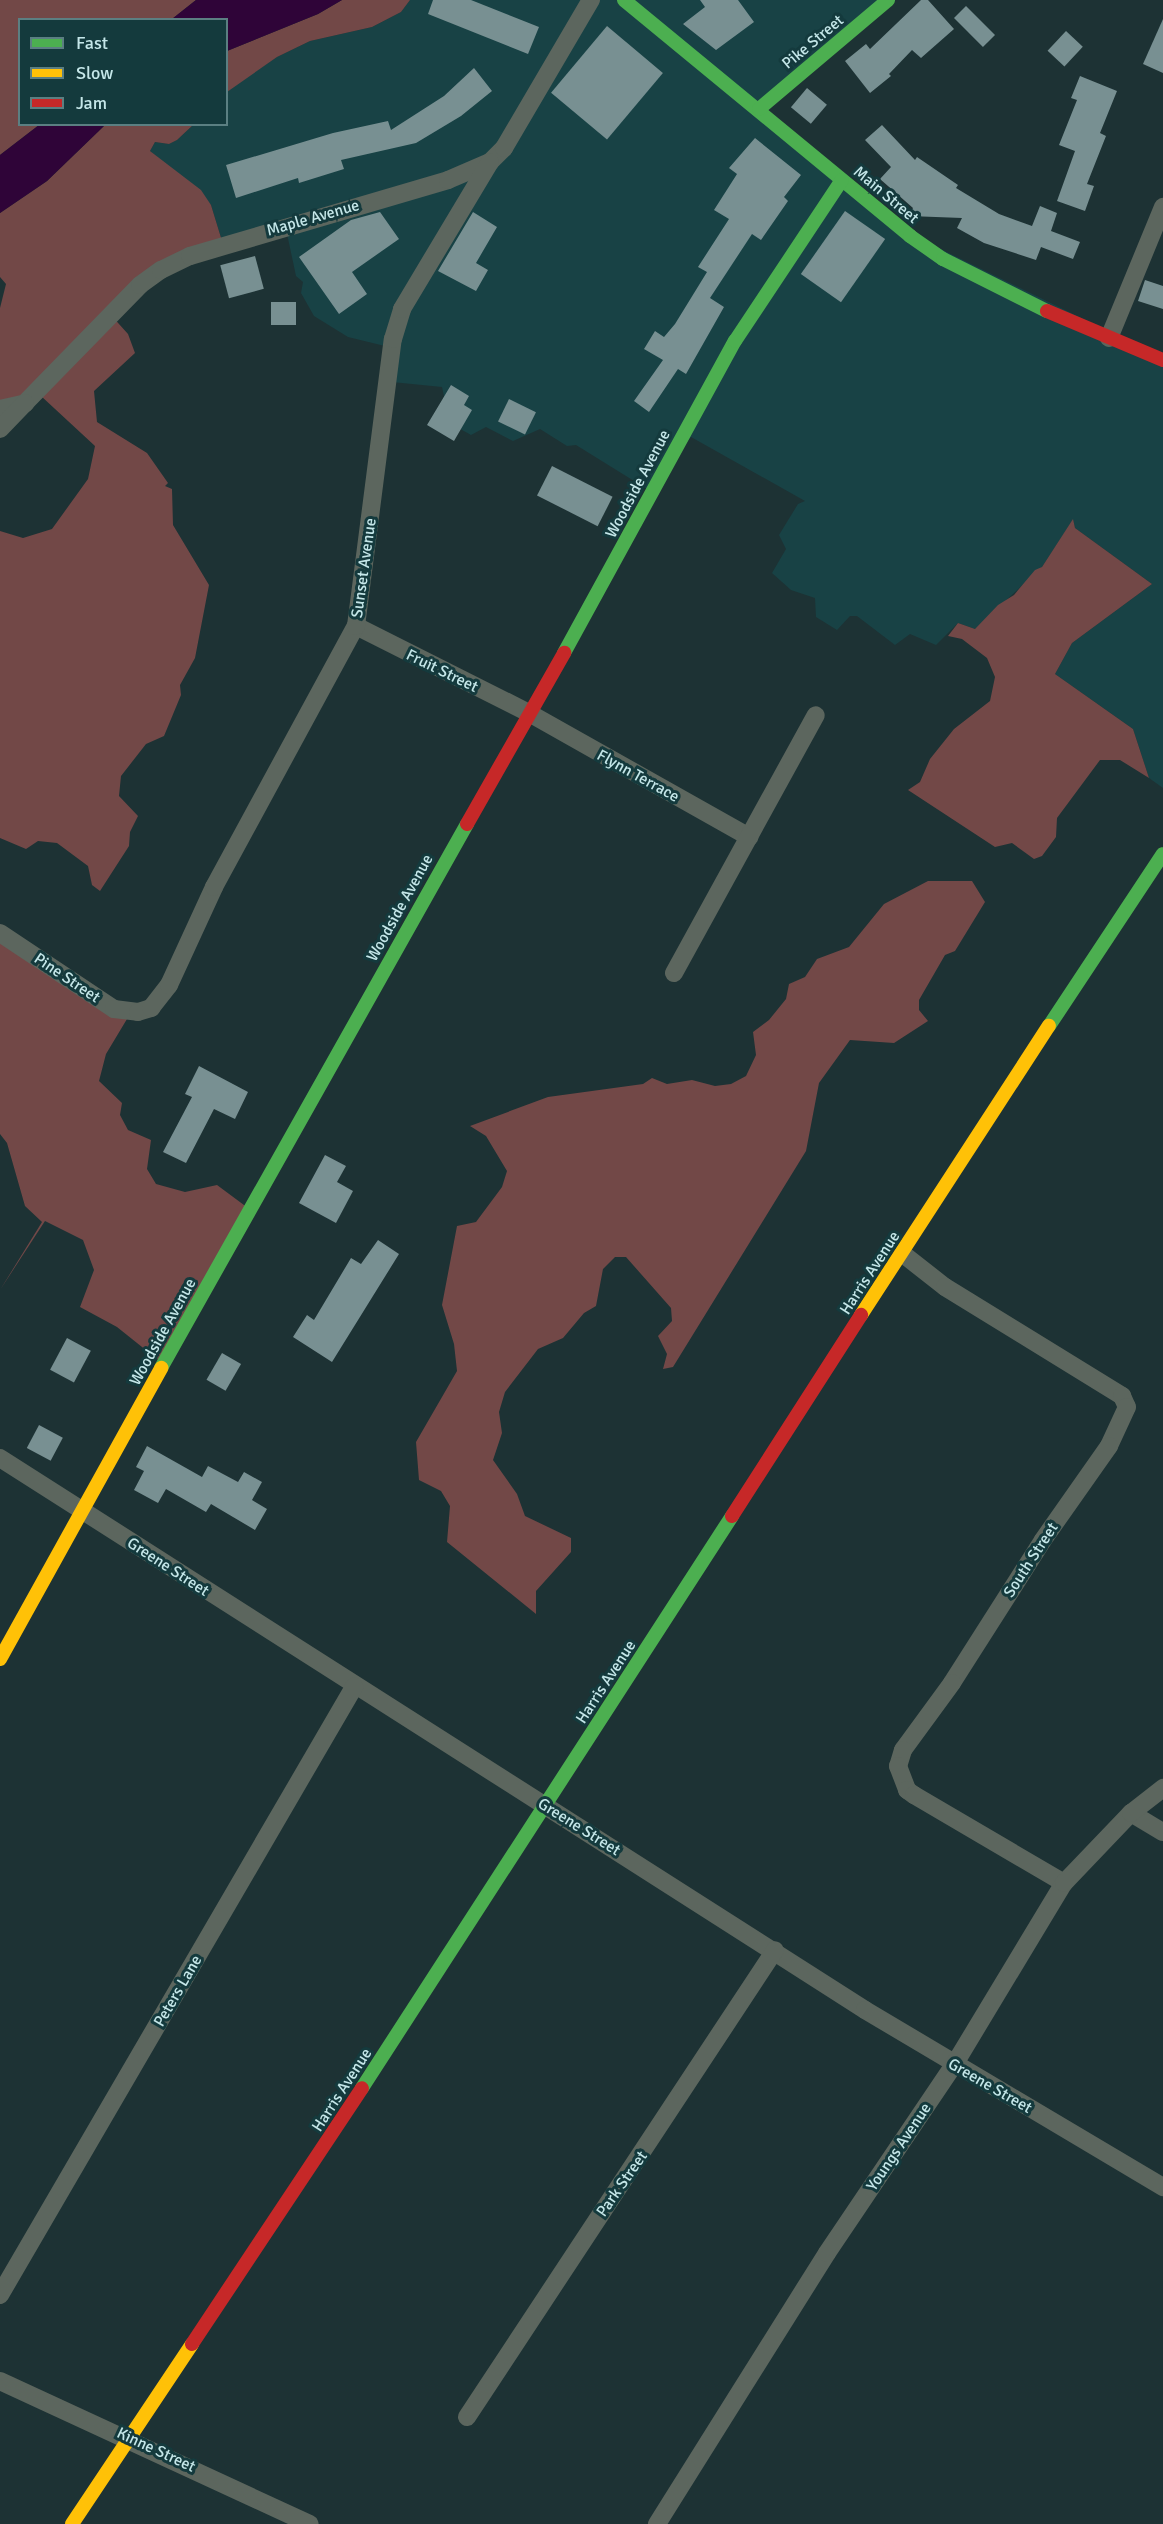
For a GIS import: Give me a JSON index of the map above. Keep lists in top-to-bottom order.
{
  "streets": {
    "street": [
      "Pike Street",
      "Main Street",
      "Maple Avenue",
      "Woodside Avenue",
      "Sunset Avenue",
      "Fruit Street",
      "Flynn Terrace",
      "Pine Street",
      "Harris Avenue",
      "South Street",
      "Greene Street",
      "Peters Lane",
      "Youngs Avenue",
      "Park Street",
      "Kinne Street"
    ]
  },
  "crossings": [
    ["Pike Street", "Main Street"],
    ["Main Street", "Woodside Avenue"],
    ["Maple Avenue", "Sunset Avenue"],
    ["Woodside Avenue", "Fruit Street"],
    ["Woodside Avenue", "Flynn Terrace"],
    ["Woodside Avenue", "Greene Street"],
    ["Sunset Avenue", "Fruit Street"],
    ["Sunset Avenue", "Pine Street"],
    ["Fruit Street", "Flynn Terrace"],
    ["Harris Avenue", "South Street"],
    ["Harris Avenue", "Greene Street"],
    ["Harris Avenue", "Kinne Street"],
    ["South Street", "Youngs Avenue"],
    ["Greene Street", "Peters Lane"],
    ["Greene Street", "Youngs Avenue"],
    ["Greene Street", "Park Street"]
  ],
  "legend": ["Fast", "Slow", "Jam"]
}
